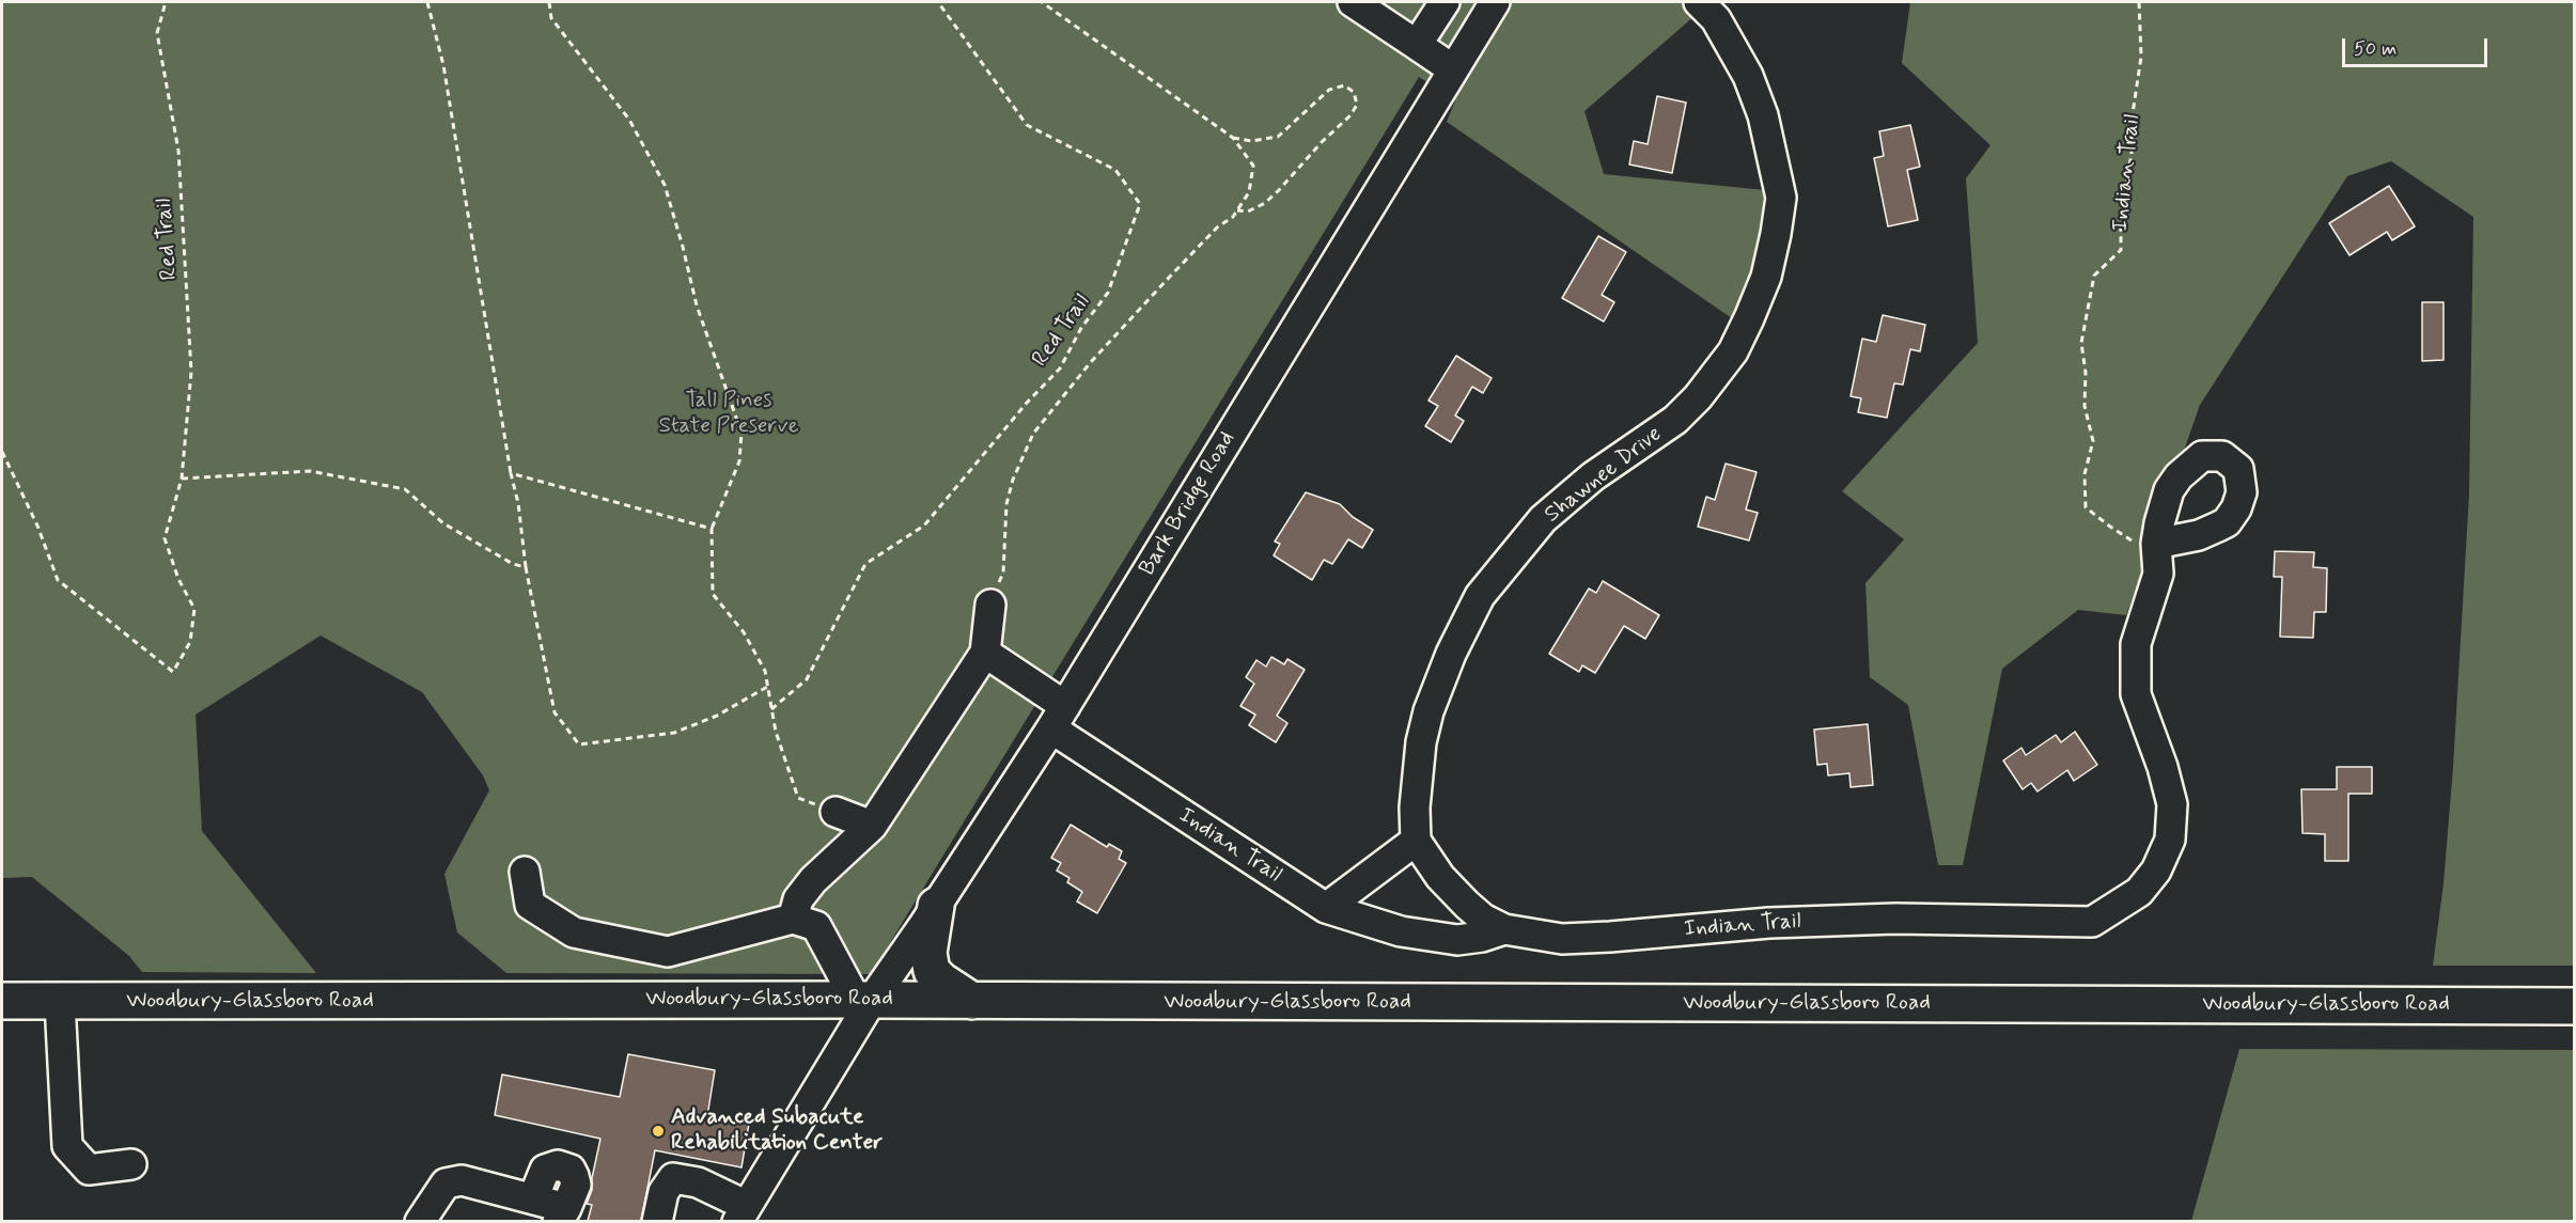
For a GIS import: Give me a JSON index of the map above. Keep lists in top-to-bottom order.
{
  "streets": {
    "main road": ["Woodbury-Glassboro Road"],
    "street": ["Indian Trail", "Shawnee Drive", "Bark Bridge Road"],
    "path": ["Red Trail"]
  },
  "crossings": [
    ["Indian Trail", "Bark Bridge Road"],
    ["Bark Bridge Road", "Woodbury-Glassboro Road"]
  ],
  "parks": ["Tall Pines State Preserve"],
  "places": ["Advanced Subacute Rehabilitation Center"],
  "scale_bar": "50 m"
}
